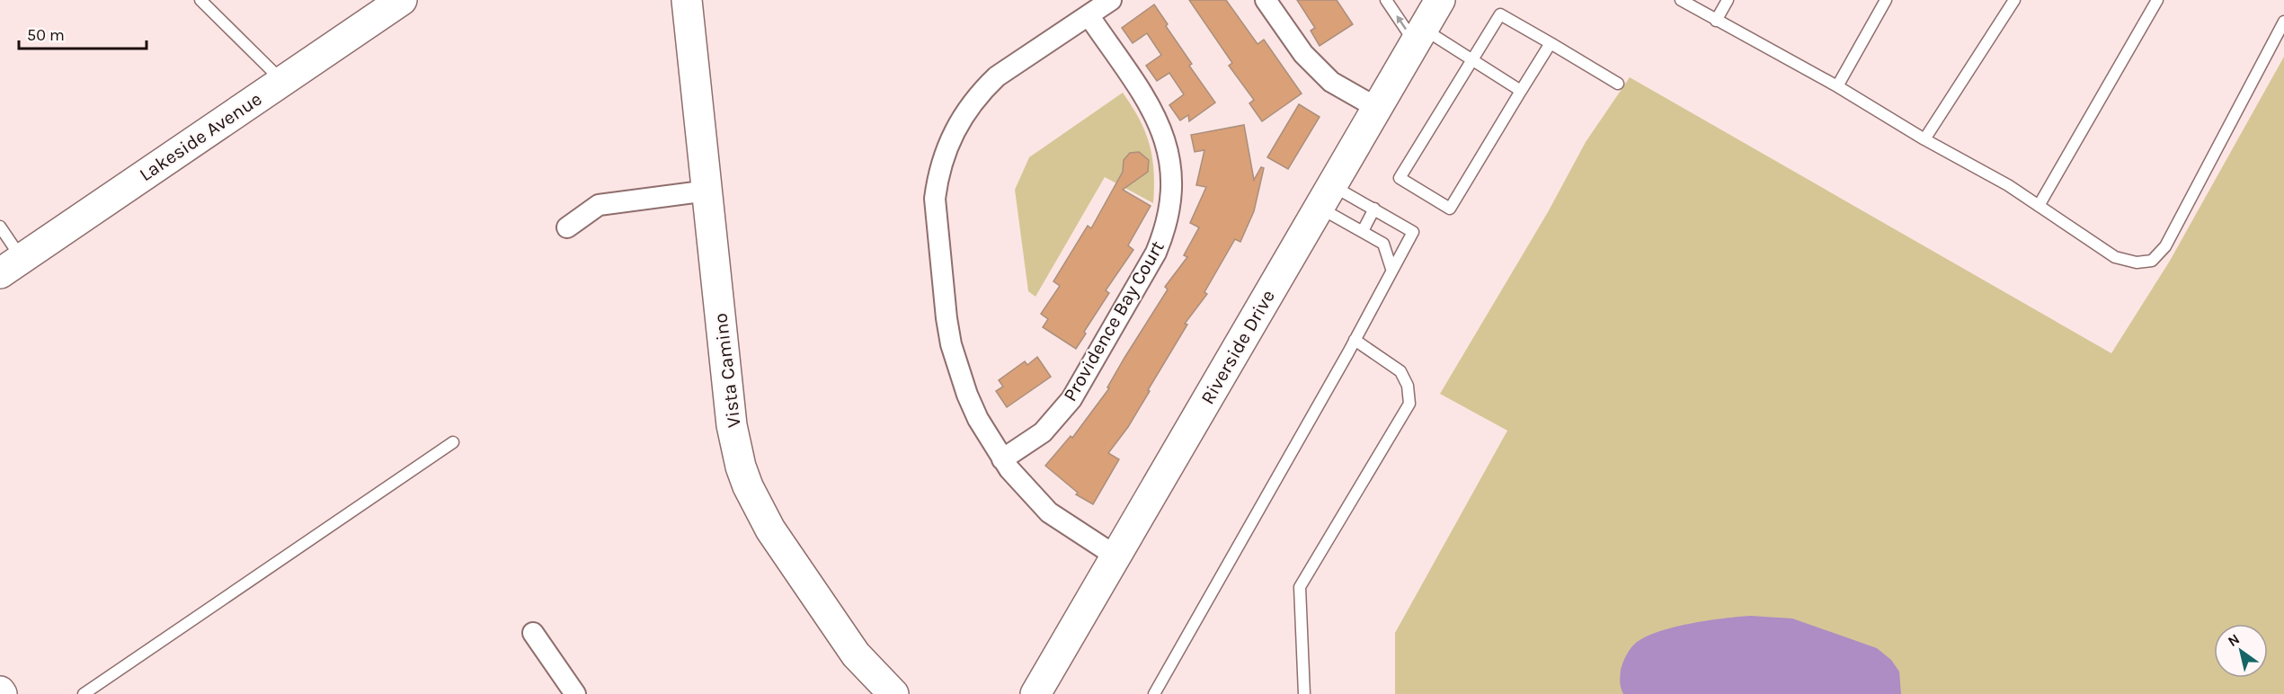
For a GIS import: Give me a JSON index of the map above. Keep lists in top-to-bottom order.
{
  "streets": {
    "street": [
      "Lakeside Avenue",
      "Providence Bay Court",
      "Riverside Drive",
      "Vista Camino"
    ]
  },
  "scale_bar": "50 m",
  "north": "top left"
}
